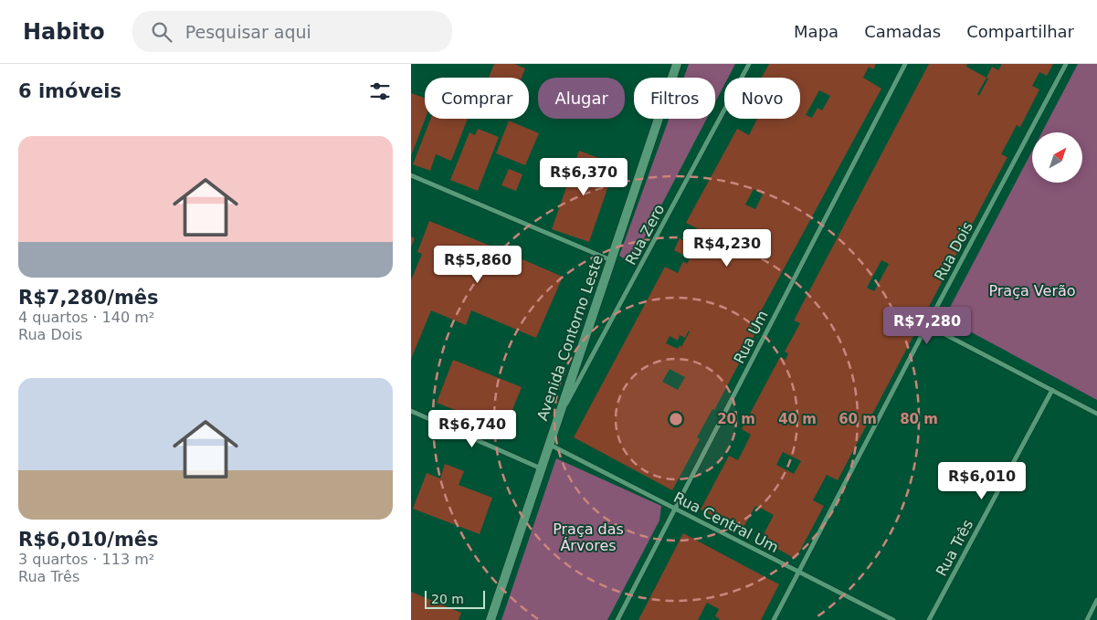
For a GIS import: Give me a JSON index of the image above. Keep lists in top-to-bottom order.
{
  "streets": {
    "main road": ["Avenida Contorno Leste"],
    "street": [
      "Rua Zero",
      "Rua Dois",
      "Rua Um",
      "Rua Central Um",
      "Rua Três"
    ]
  },
  "crossings": [
    ["Rua Zero", "Avenida Contorno Leste"],
    ["Rua Dois", "Rua Central Um"],
    ["Rua Um", "Rua Central Um"],
    ["Avenida Contorno Leste", "Rua Central Um"]
  ],
  "parks": ["Praça Verão", "Praça das Árvores"],
  "scale_bar": "20 m",
  "north": "top right",
  "page": {
    "header": "Habito",
    "search": "Pesquisar aqui",
    "nav": ["Mapa", "Camadas", "Compartilhar"],
    "heading": "6 imóveis",
    "chip": [
      "Comprar",
      "Alugar",
      "Filtros",
      "Novo"
    ],
    "list": [
      {
        "name": "R$7,280/mês",
        "note": "4 quartos · 140 m² · Rua Dois"
      },
      {
        "name": "R$6,010/mês",
        "note": "3 quartos · 113 m² · Rua Três"
      }
    ],
    "price": [
      "R$6,370",
      "R$4,230",
      "R$5,860",
      "R$7,280",
      "R$6,740",
      "R$6,010"
    ],
    "scale": "20 m"
  },
  "rings": [
    "20 m",
    "40 m",
    "60 m",
    "80 m"
  ]
}
